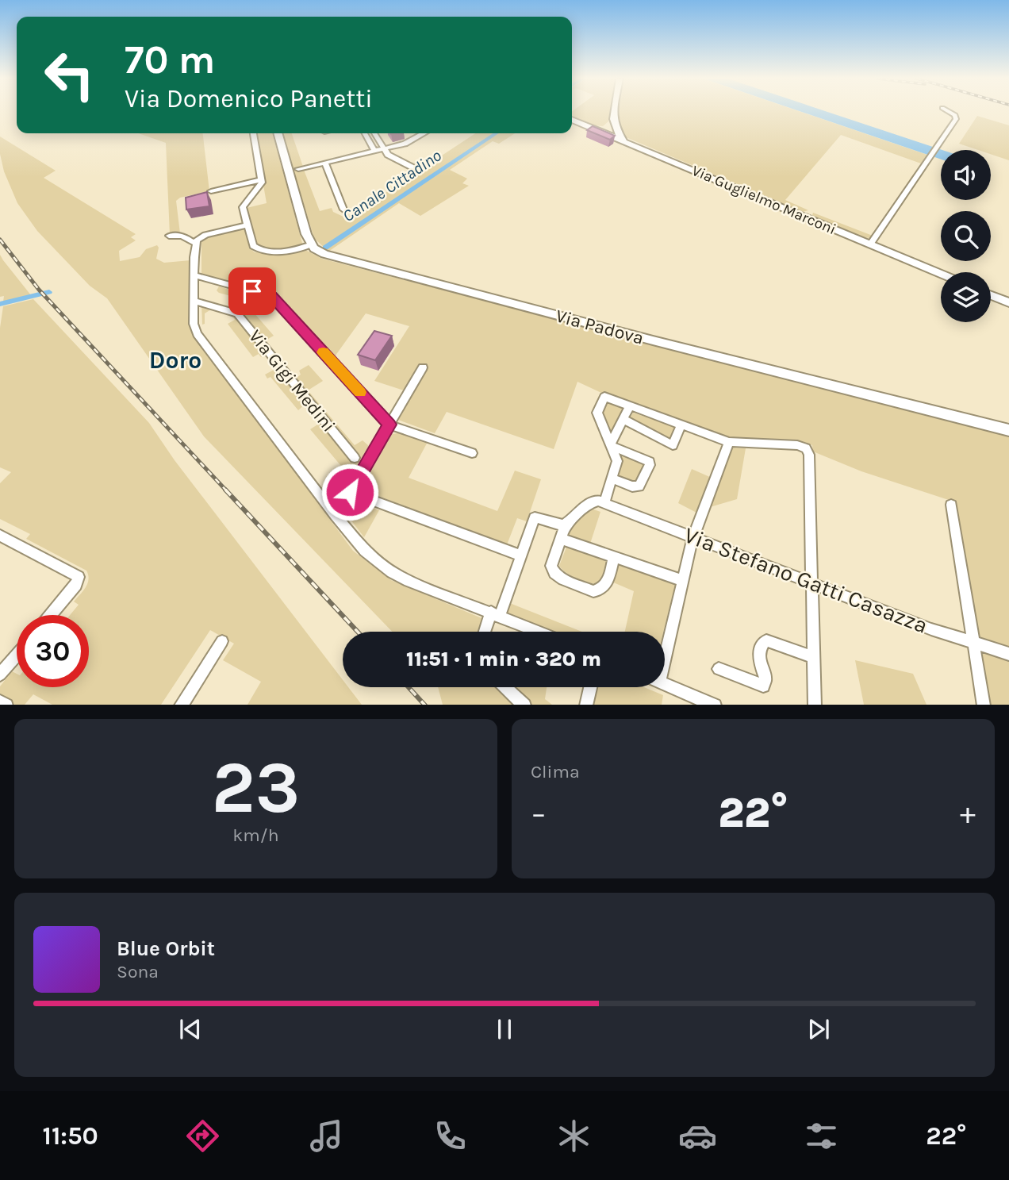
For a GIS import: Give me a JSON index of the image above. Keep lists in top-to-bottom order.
{
  "streets": {
    "main road": ["Via Guglielmo Marconi", "Via Padova"],
    "street": ["Via Gigi Medini", "Via Stefano Gatti Casazza"]
  },
  "districts": ["Doro"],
  "water": ["Canale Cittadino"],
  "page": {
    "turn": ["70 m", "Via Domenico Panetti"],
    "limit": "30",
    "trip": "11:51 · 1 min · 320 m",
    "tile": [
      ["23", "km/h"],
      "Clima"
    ],
    "heat": ["−", "22°", "+"],
    "song": ["Blue Orbit", "Sona"],
    "tabs": ["11:50", "22°"]
  }
}
